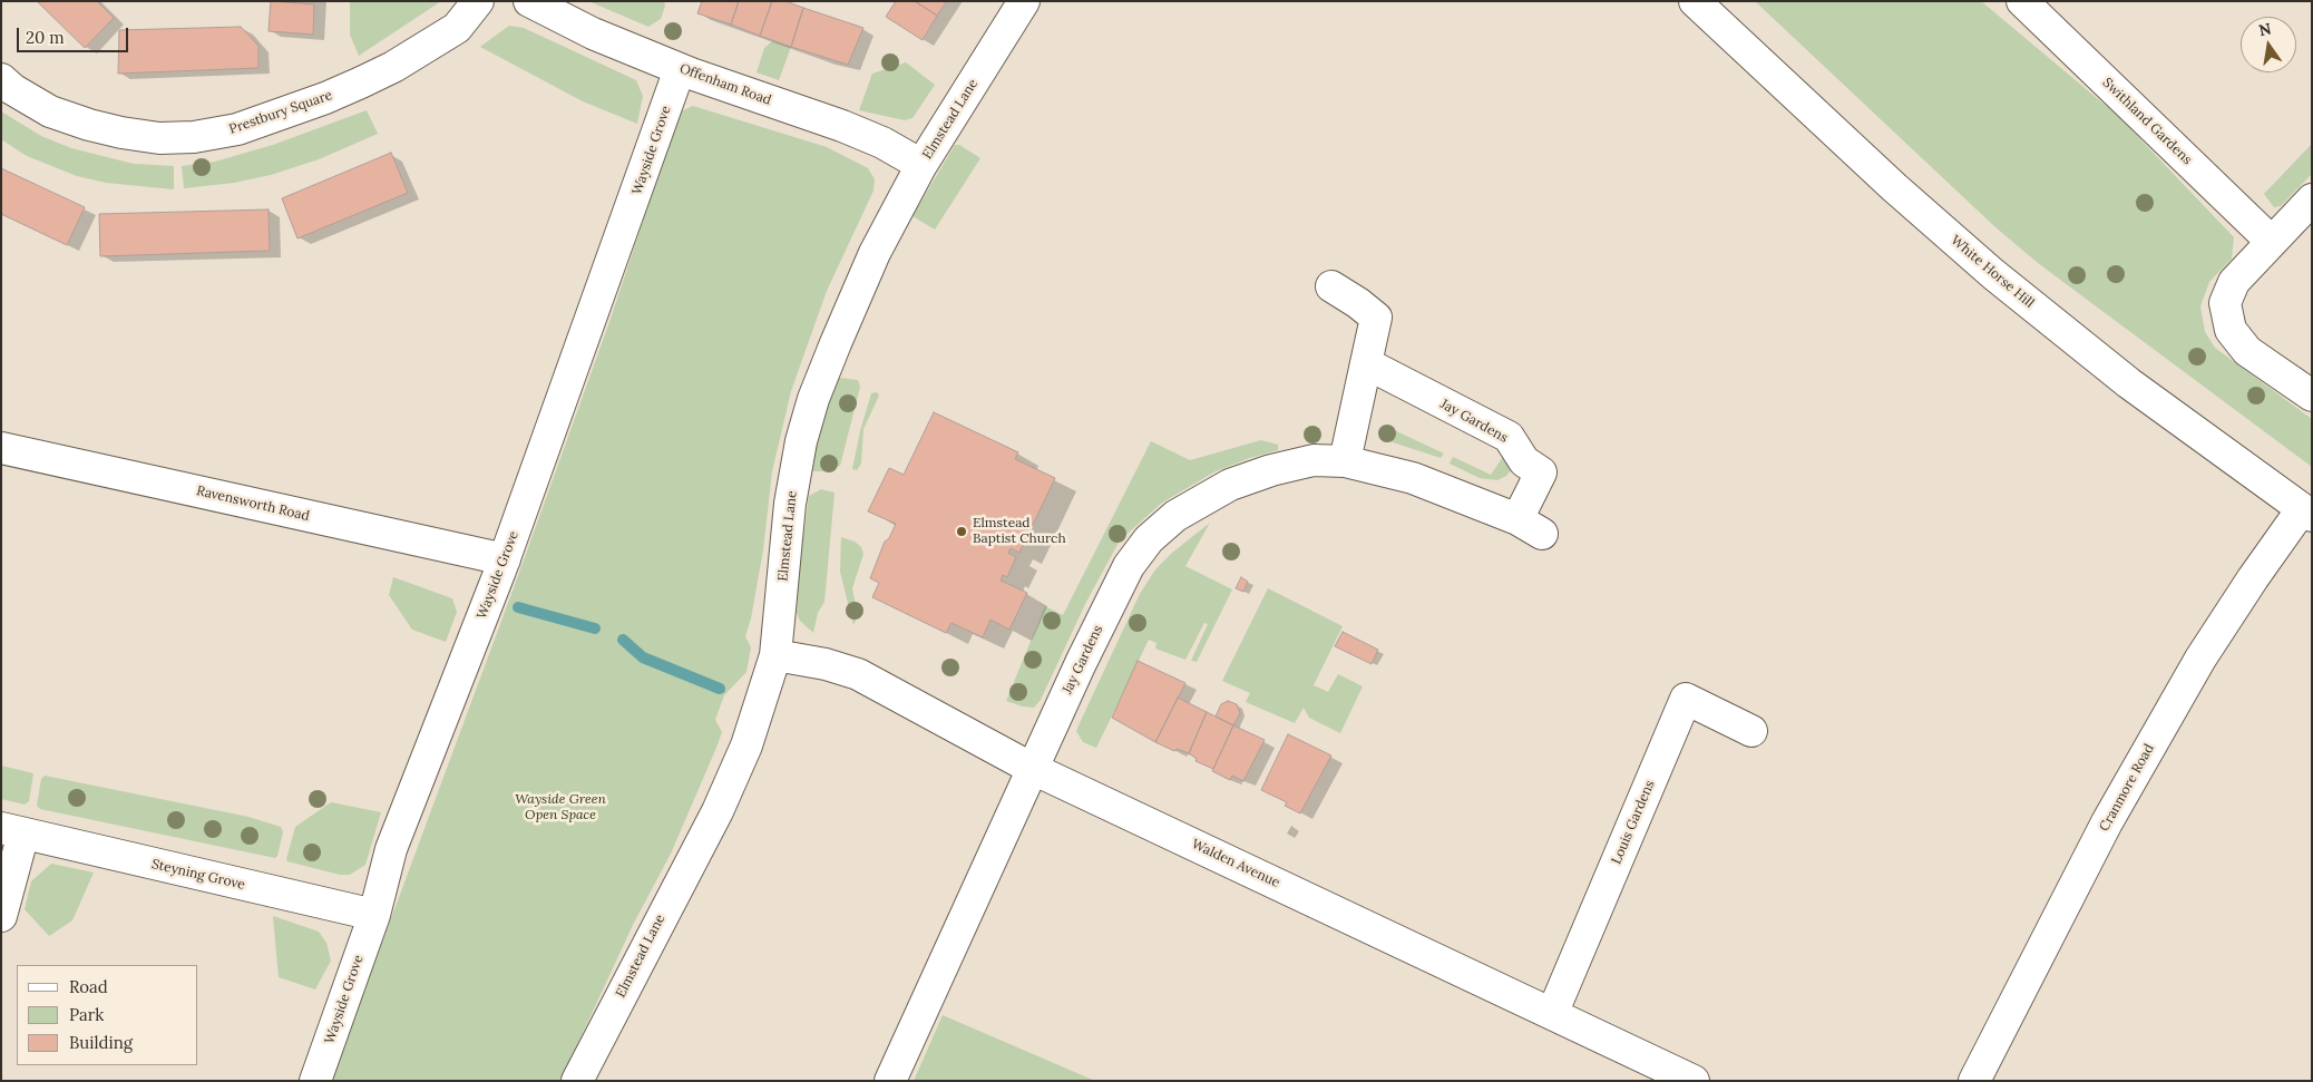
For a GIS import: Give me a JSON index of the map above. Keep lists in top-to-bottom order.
{
  "streets": {
    "street": [
      "Offenham Road",
      "Prestbury Square",
      "Elmstead Lane",
      "Swithland Gardens",
      "Wayside Grove",
      "White Horse Hill",
      "Jay Gardens",
      "Ravensworth Road",
      "Cranmore Road",
      "Louis Gardens",
      "Walden Avenue",
      "Steyning Grove"
    ]
  },
  "crossings": [
    ["Offenham Road", "Elmstead Lane"],
    ["Offenham Road", "Wayside Grove"],
    ["Elmstead Lane", "Walden Avenue"],
    ["Wayside Grove", "Ravensworth Road"],
    ["Wayside Grove", "Steyning Grove"],
    ["White Horse Hill", "Cranmore Road"],
    ["Jay Gardens", "Walden Avenue"],
    ["Louis Gardens", "Walden Avenue"]
  ],
  "parks": ["Wayside Green Open Space"],
  "places": ["Elmstead Baptist Church"],
  "legend": ["Road", "Park", "Building"],
  "scale_bar": "20 m",
  "north": "top"
}
